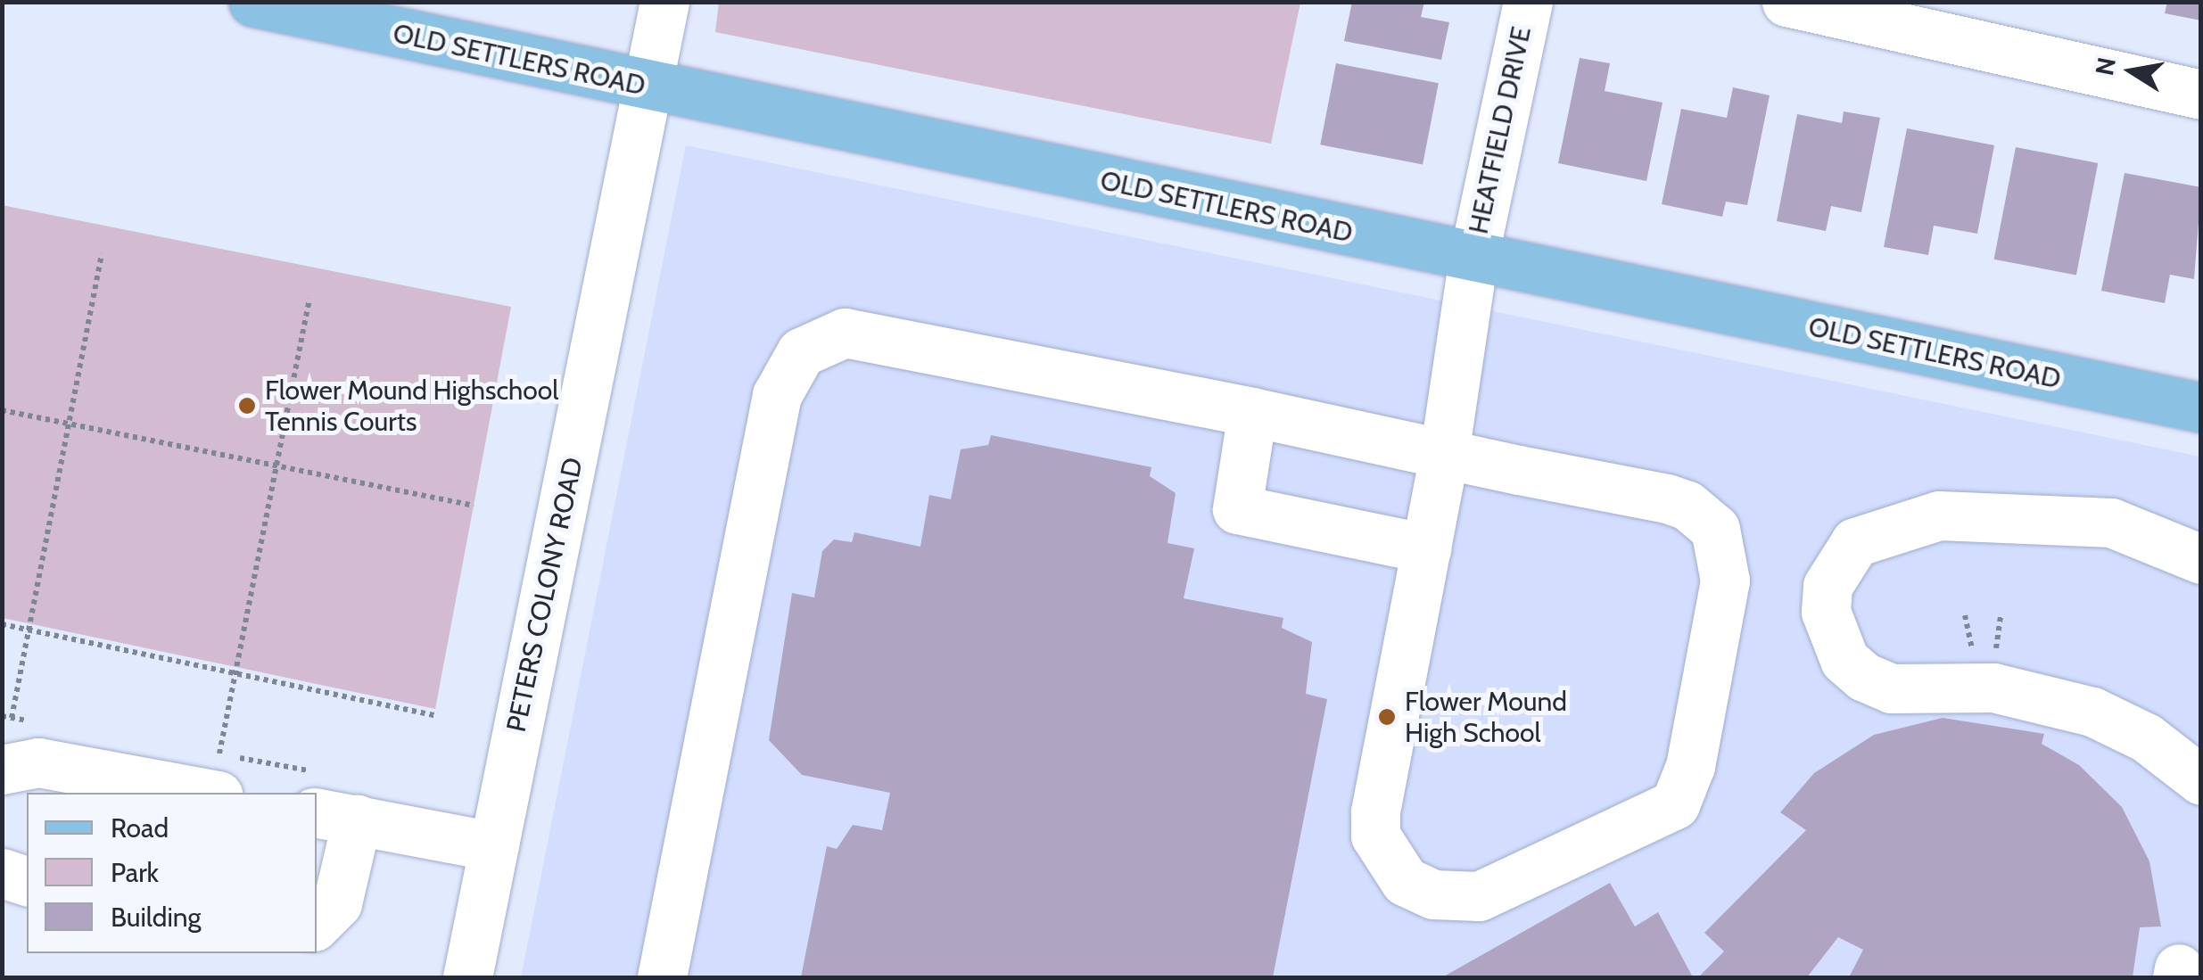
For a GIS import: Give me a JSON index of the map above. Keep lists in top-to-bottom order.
{
  "streets": {
    "main road": ["OLD SETTLERS ROAD"],
    "street": ["HEATFIELD DRIVE", "PETERS COLONY ROAD"]
  },
  "crossings": [
    ["OLD SETTLERS ROAD", "HEATFIELD DRIVE"],
    ["OLD SETTLERS ROAD", "PETERS COLONY ROAD"]
  ],
  "places": ["Flower Mound Highschool Tennis Courts", "Flower Mound High School"],
  "legend": ["Road", "Park", "Building"],
  "north": "left"
}
